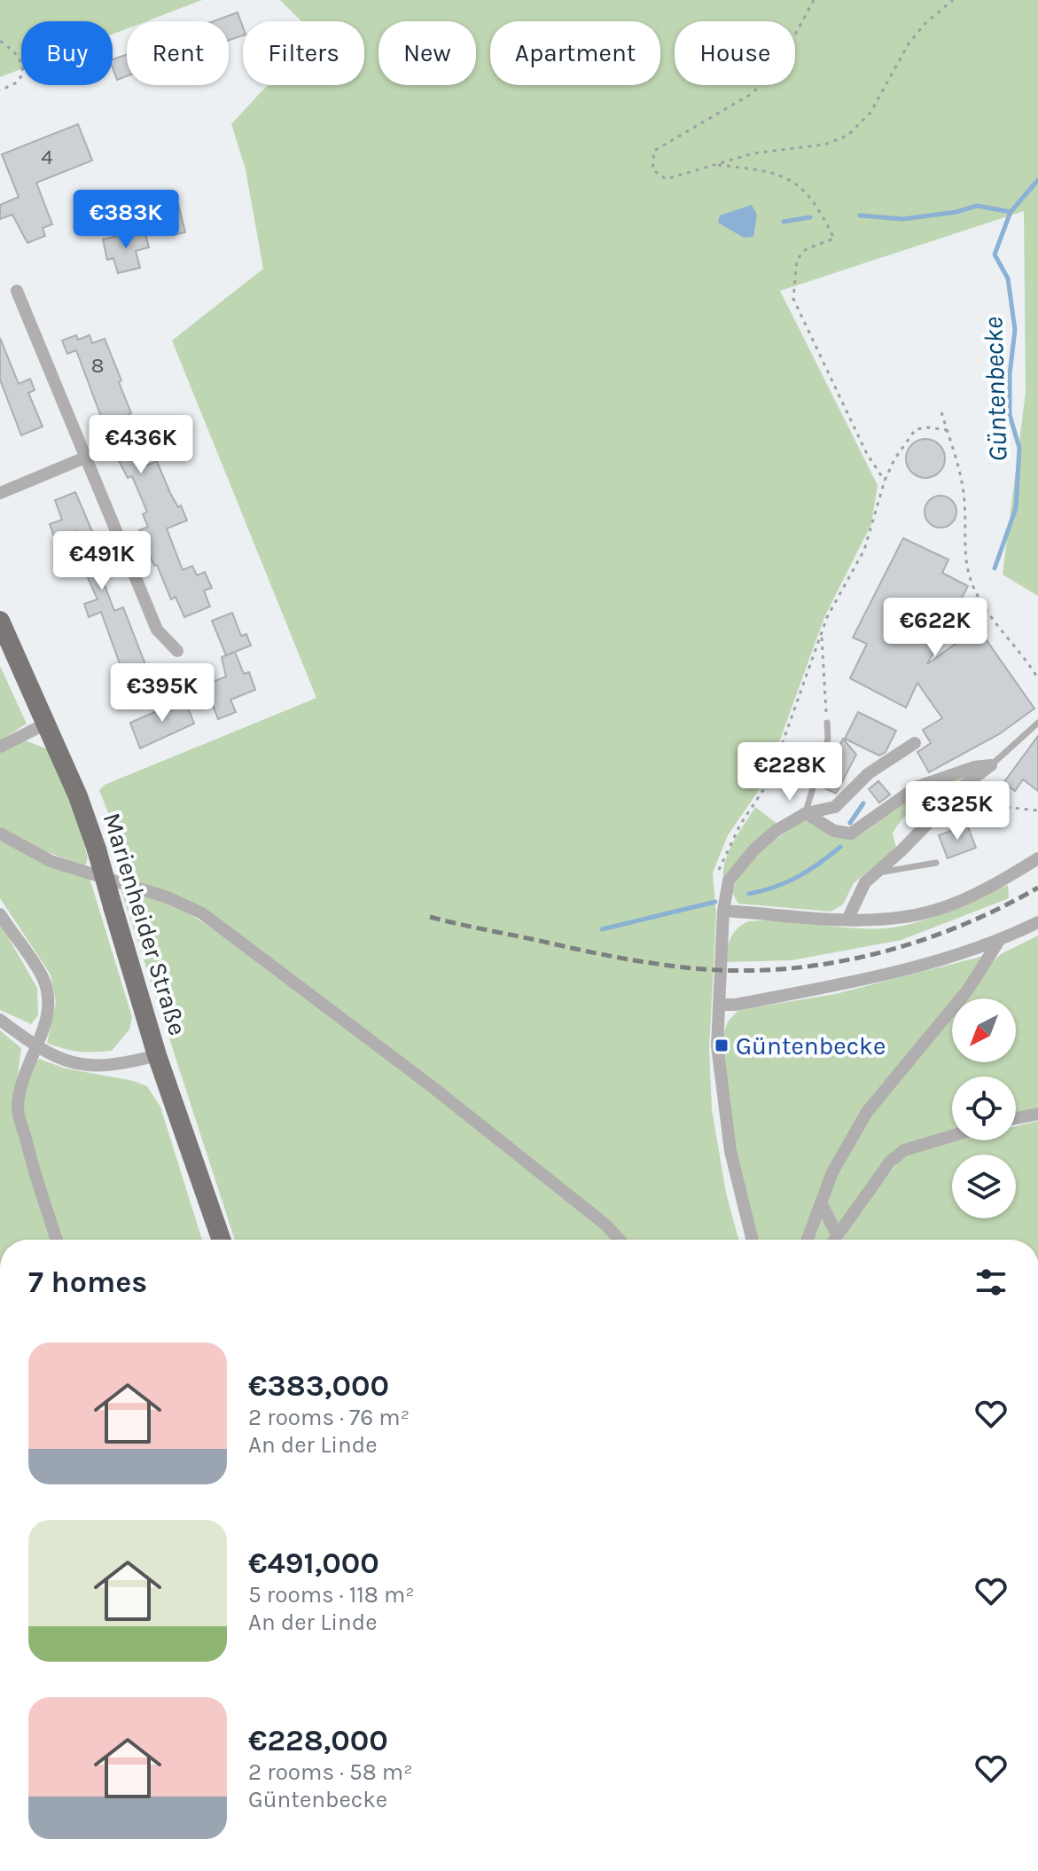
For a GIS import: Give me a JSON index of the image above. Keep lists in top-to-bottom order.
{
  "streets": {
    "main road": ["Marienheider Straße"]
  },
  "water": ["Güntenbecke"],
  "places": {
    "transit": ["Güntenbecke"]
  },
  "house_numbers": ["4", "8"],
  "north": "bottom left",
  "page": {
    "chip": [
      "Buy",
      "Rent",
      "Filters",
      "New",
      "Apartment",
      "House"
    ],
    "price": [
      "€383K",
      "€436K",
      "€491K",
      "€622K",
      "€395K",
      "€228K",
      "€325K"
    ],
    "heading": "7 homes",
    "list": [
      {
        "name": "€383,000",
        "note": "2 rooms · 76 m² · An der Linde"
      },
      {
        "name": "€491,000",
        "note": "5 rooms · 118 m² · An der Linde"
      },
      {
        "name": "€228,000",
        "note": "2 rooms · 58 m² · Güntenbecke"
      }
    ]
  }
}
